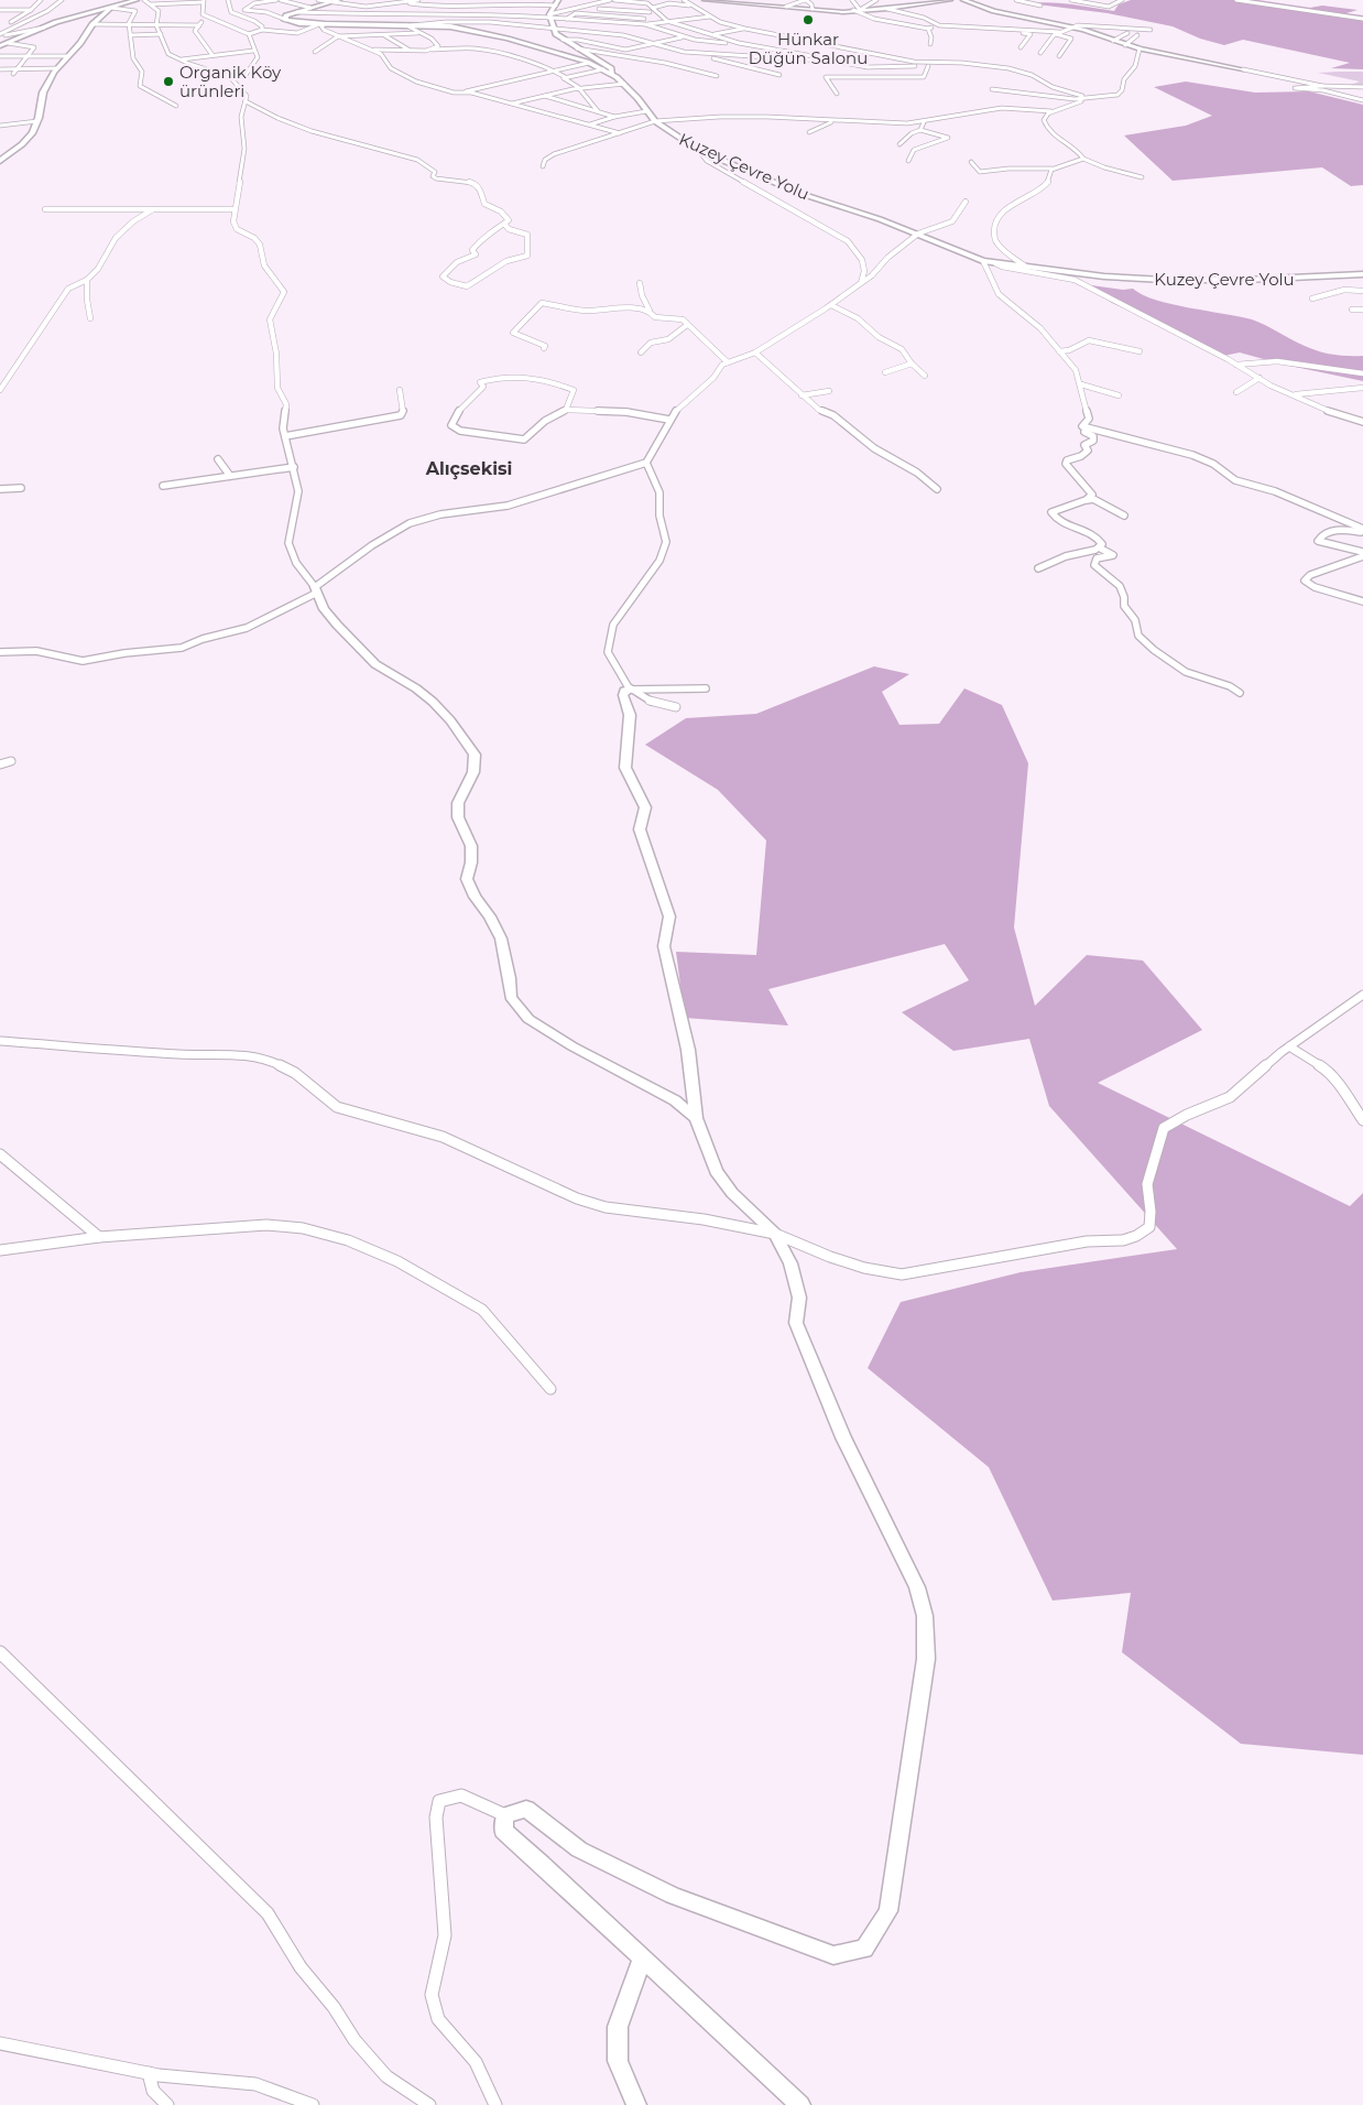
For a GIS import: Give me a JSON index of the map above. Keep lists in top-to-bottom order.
{
  "streets": {
    "main road": ["Kuzey Çevre Yolu"]
  },
  "districts": ["Alıçsekisi"],
  "places": ["Hünkar Düğün Salonu", "Organik Köy ürünleri"]
}
